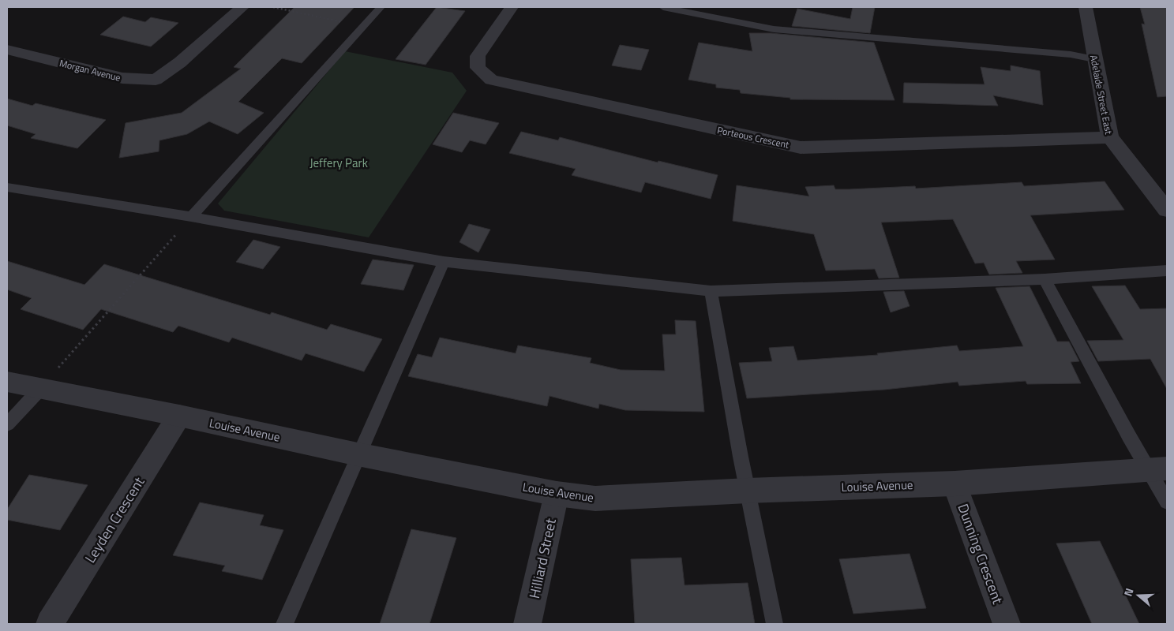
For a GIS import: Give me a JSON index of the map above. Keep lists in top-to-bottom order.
{
  "streets": {
    "street": [
      "Morgan Avenue",
      "Adelaide Street East",
      "Porteous Crescent",
      "Louise Avenue",
      "Leyden Crescent",
      "Dunning Crescent",
      "Hilliard Street"
    ]
  },
  "crossings": [
    ["Adelaide Street East", "Porteous Crescent"],
    ["Louise Avenue", "Leyden Crescent"],
    ["Louise Avenue", "Dunning Crescent"],
    ["Louise Avenue", "Hilliard Street"]
  ],
  "parks": ["Jeffery Park"],
  "north": "left"
}
